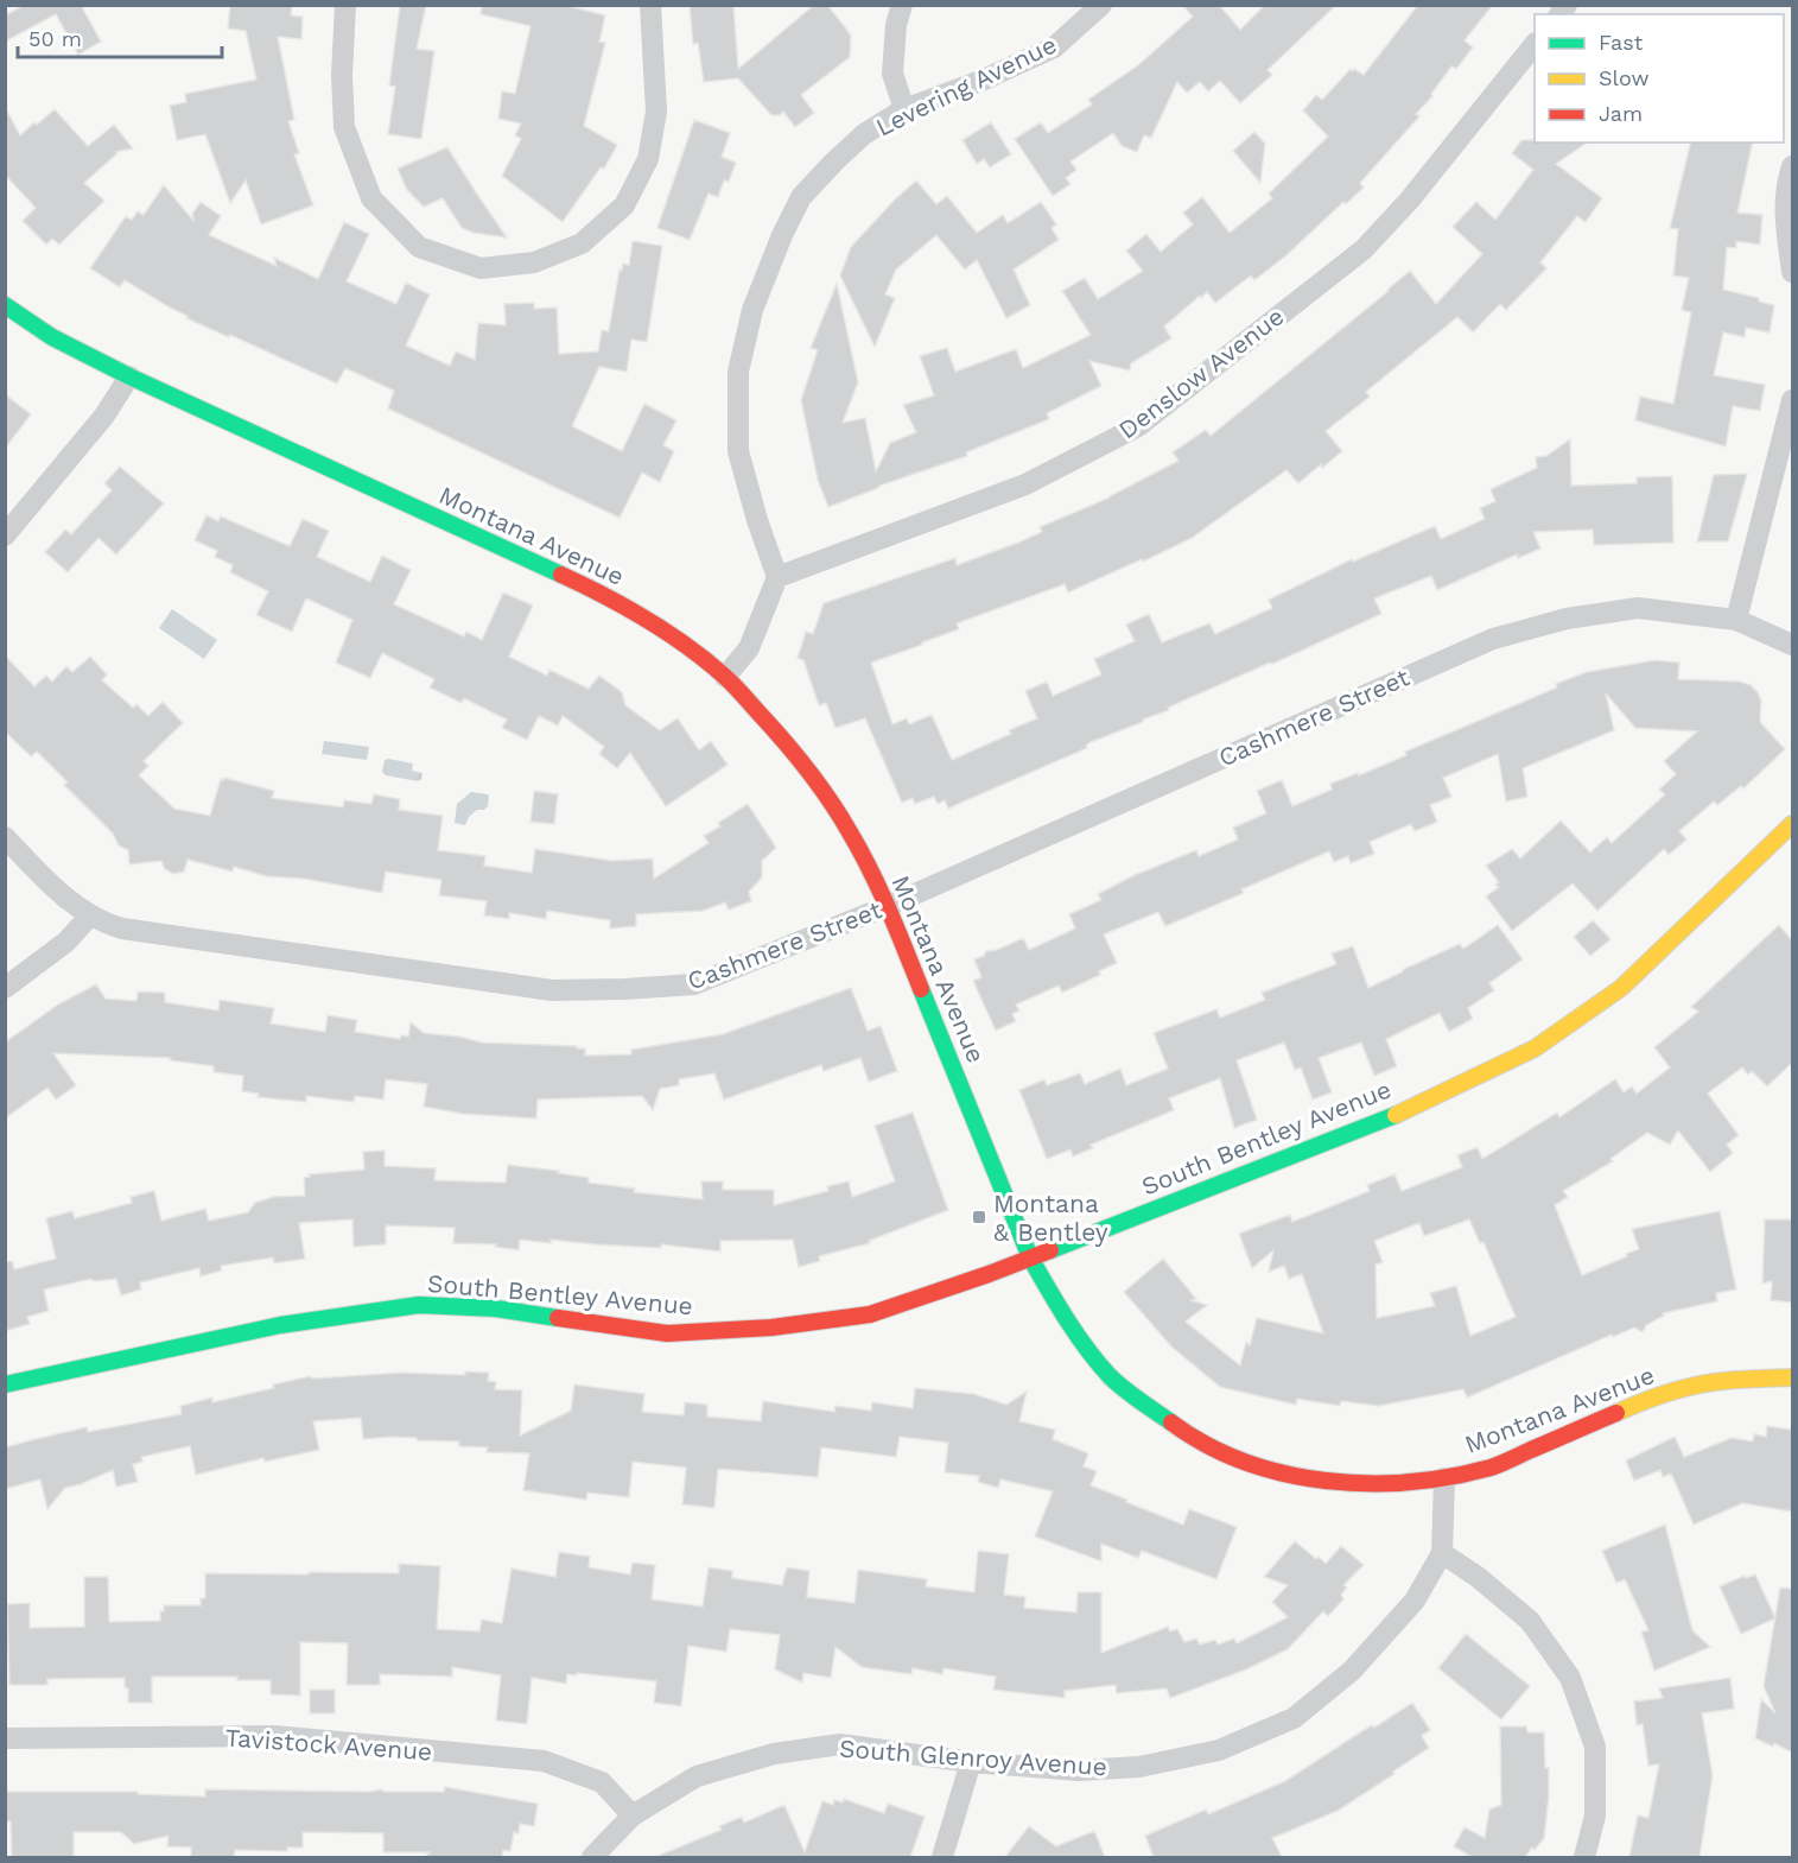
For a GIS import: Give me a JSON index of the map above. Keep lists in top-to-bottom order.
{
  "streets": {
    "street": [
      "Levering Avenue",
      "Denslow Avenue",
      "Montana Avenue",
      "Cashmere Street",
      "South Bentley Avenue",
      "Tavistock Avenue",
      "South Glenroy Avenue"
    ]
  },
  "crossings": [
    ["Levering Avenue", "Denslow Avenue"],
    ["Montana Avenue", "Cashmere Street"],
    ["Montana Avenue", "South Bentley Avenue"],
    ["Montana Avenue", "South Glenroy Avenue"],
    ["Tavistock Avenue", "South Glenroy Avenue"]
  ],
  "places": {
    "transit": ["Montana & Bentley"]
  },
  "legend": ["Fast", "Slow", "Jam"],
  "scale_bar": "50 m"
}
